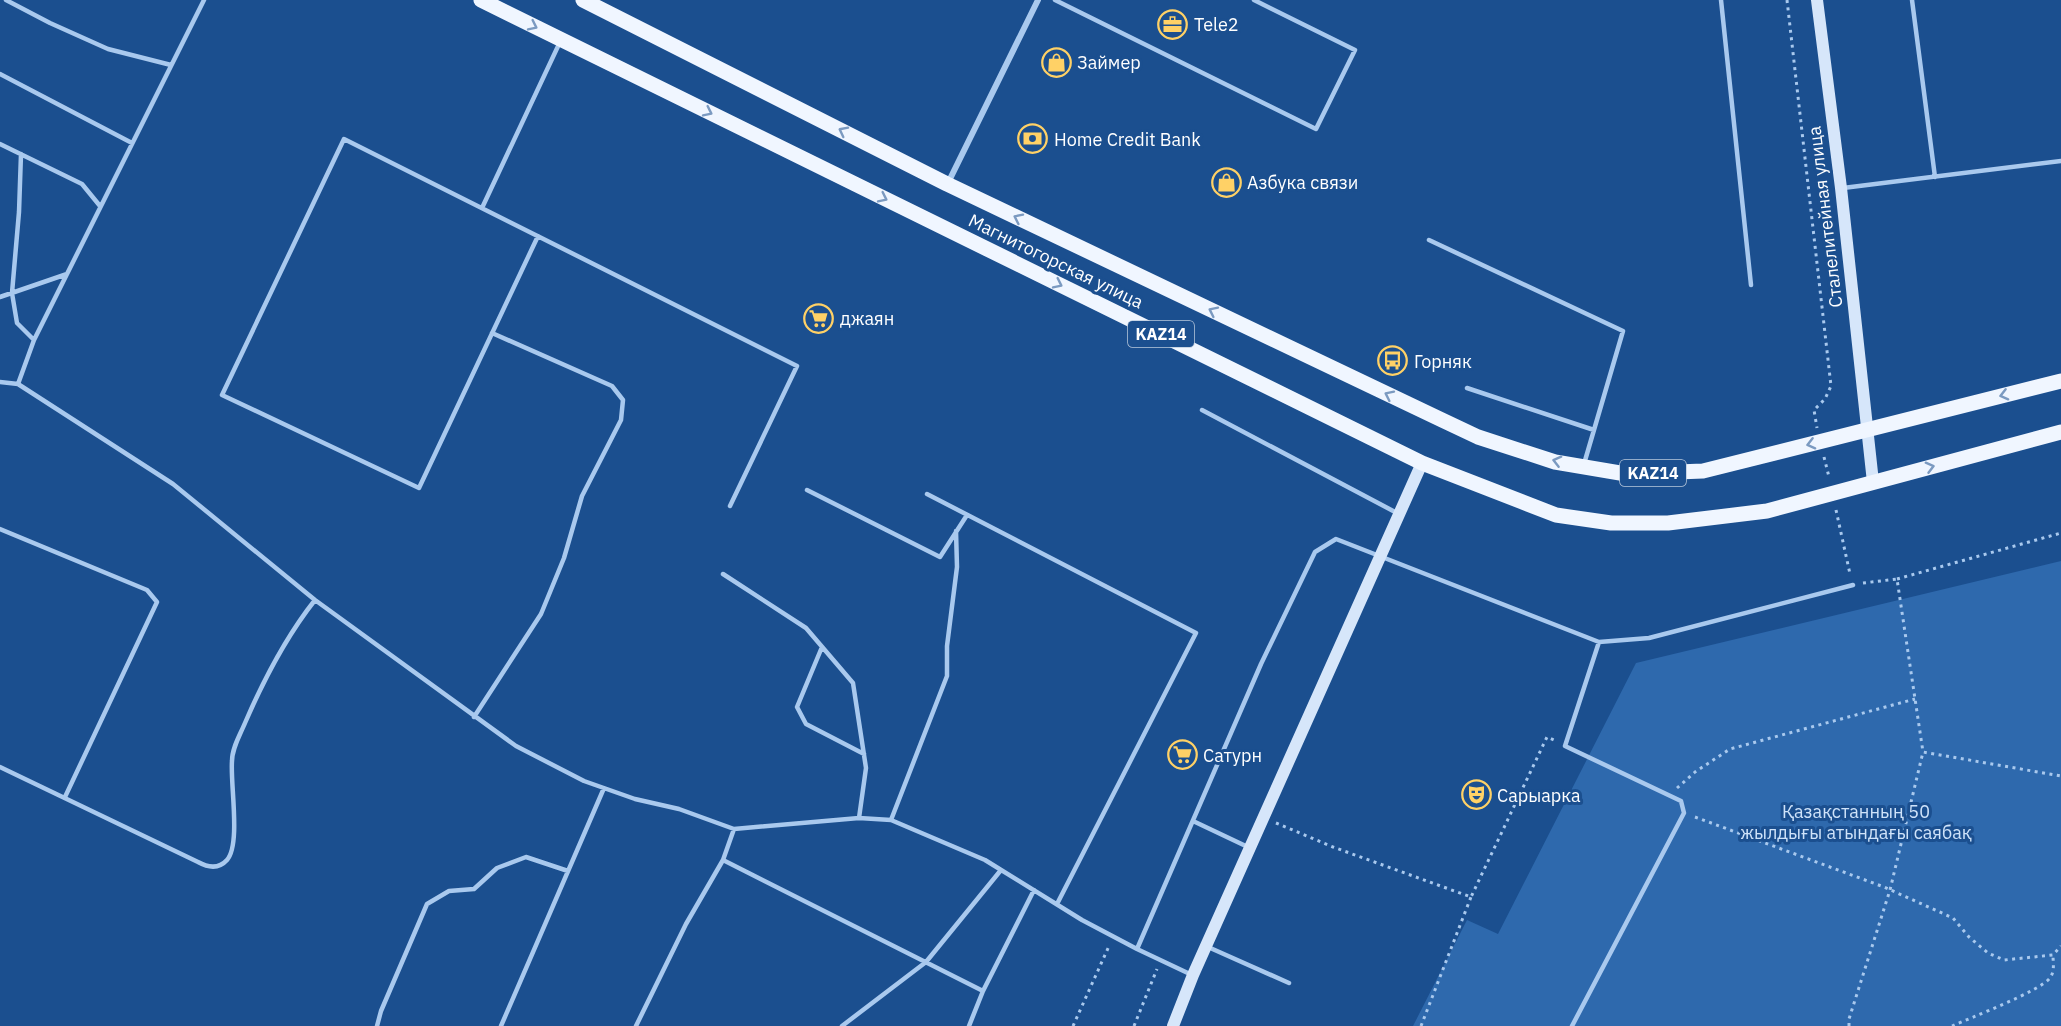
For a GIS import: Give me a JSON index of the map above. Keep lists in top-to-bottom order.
{
  "streets": {
    "main road": ["Магнитогорская улица", "KAZ14"],
    "street": ["Сталелитейная улица"]
  },
  "crossings": [
    ["Сталелитейная улица", "Магнитогорская улица"]
  ],
  "parks": ["Қазақстанның 50 жылдығы атындағы саябақ"],
  "places": {
    "office": ["Tele2"],
    "shop": ["Займер", "Азбука связи"],
    "bank": ["Home Credit Bank"],
    "supermarket": ["джаян", "Сатурн"],
    "bus stop": ["Горняк"],
    "theatre": ["Сарыарка"]
  }
}
